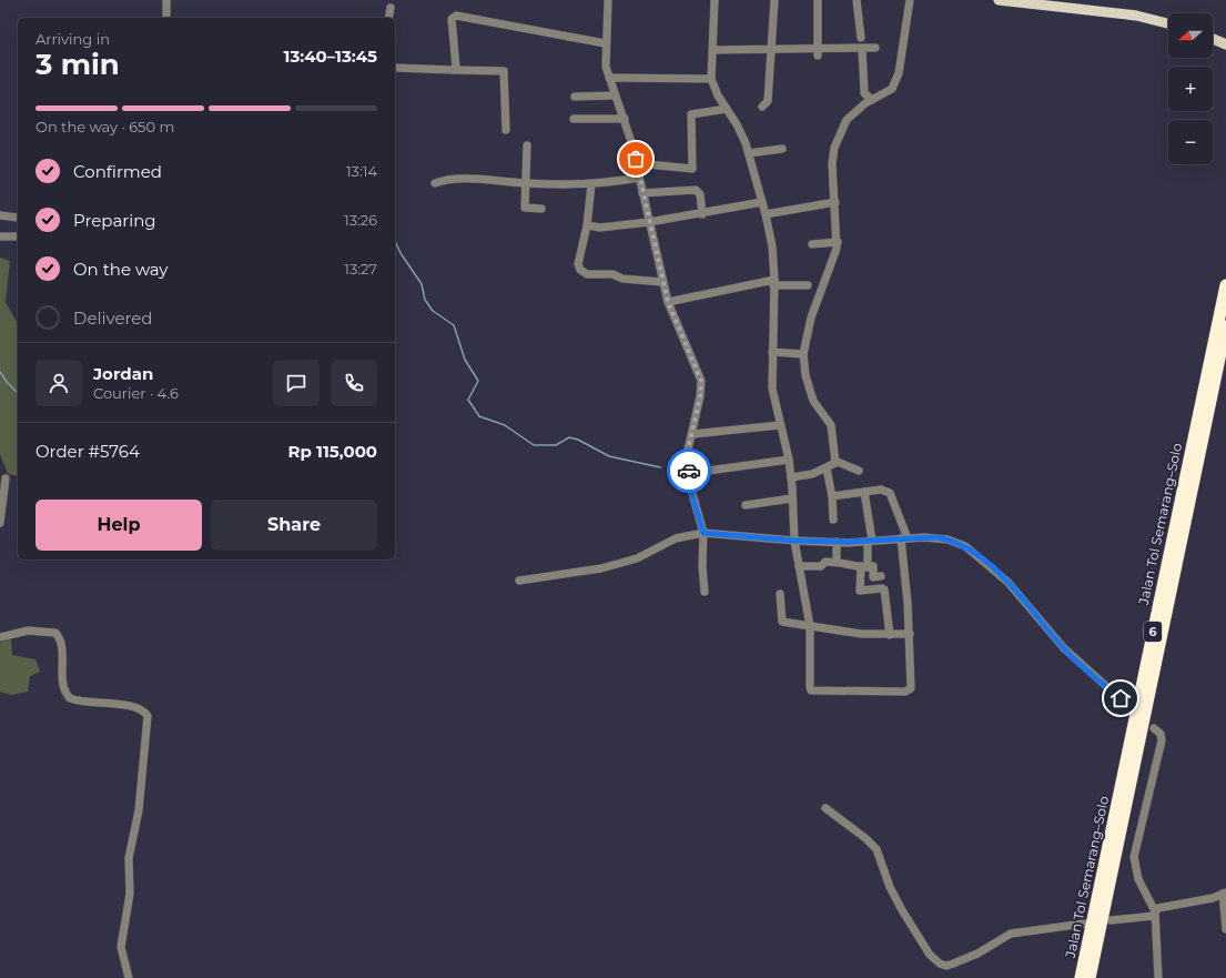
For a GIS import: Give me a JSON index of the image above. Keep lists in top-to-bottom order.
{
  "streets": {
    "highway": ["Jalan Tol Semarang–Solo", "6"]
  },
  "north": "left",
  "page": {
    "map_buttons": ["+", "−"],
    "heading": ["3 min", "Arriving in", "13:40–13:45"],
    "panel": [
      "Jordan",
      "Courier · 4.6",
      "Order #5764",
      "Rp 115,000"
    ],
    "bar": "On the way · 650 m",
    "list": [
      ["Confirmed", "13:14"],
      ["Preparing", "13:26"],
      ["On the way", "13:27"],
      "Delivered"
    ],
    "buttons": ["Help", "Share"]
  }
}
